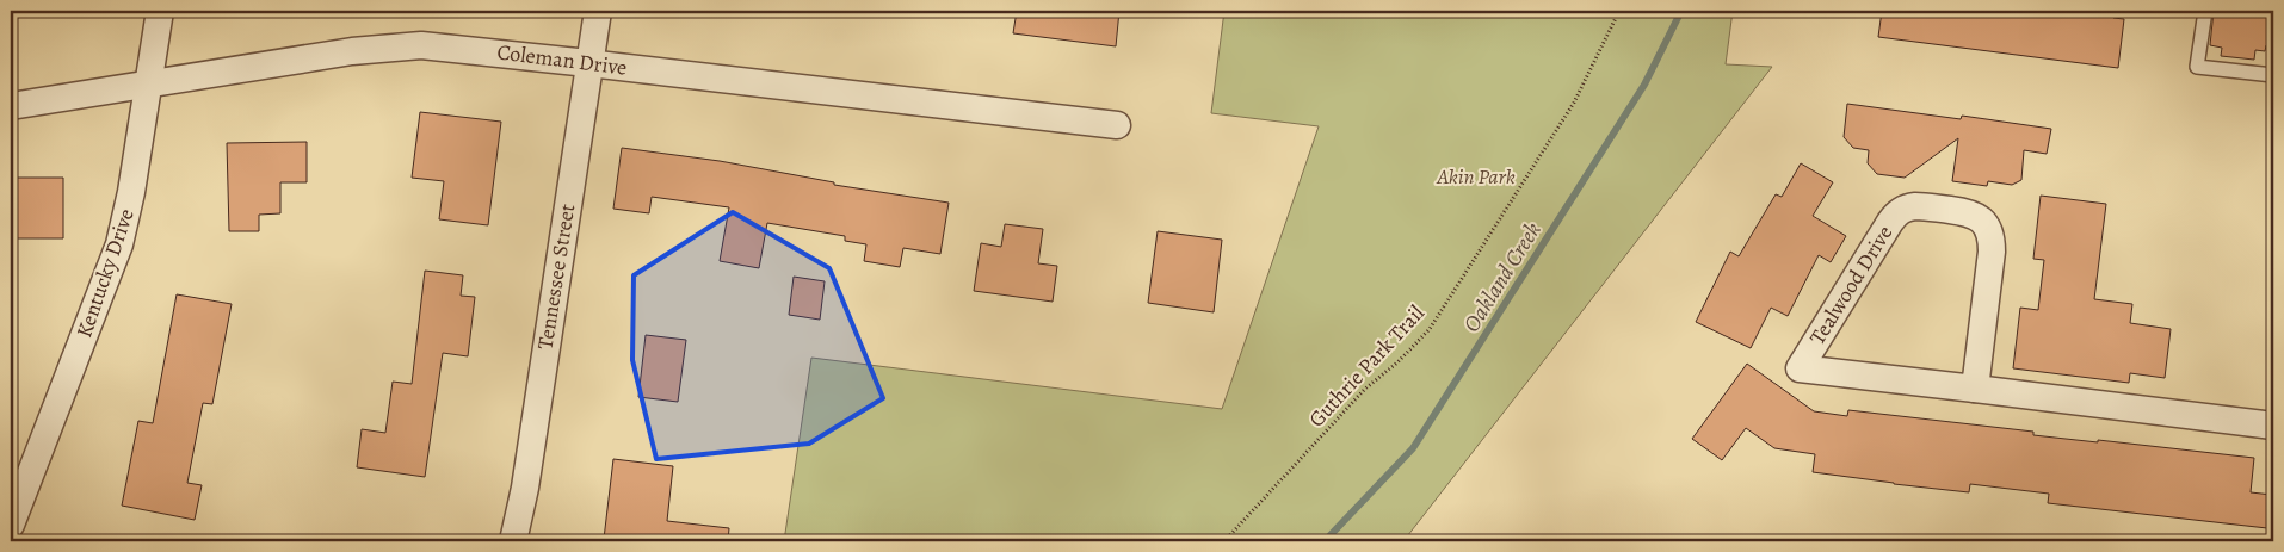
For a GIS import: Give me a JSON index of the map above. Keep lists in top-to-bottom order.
{
  "streets": {
    "street": [
      "Coleman Drive",
      "Kentucky Drive",
      "Tennessee Street",
      "Tealwood Drive"
    ],
    "path": ["Guthrie Park Trail"]
  },
  "crossings": [
    ["Coleman Drive", "Kentucky Drive"],
    ["Coleman Drive", "Tennessee Street"]
  ],
  "water": ["Oakland Creek"],
  "parks": ["Akin Park"]
}
